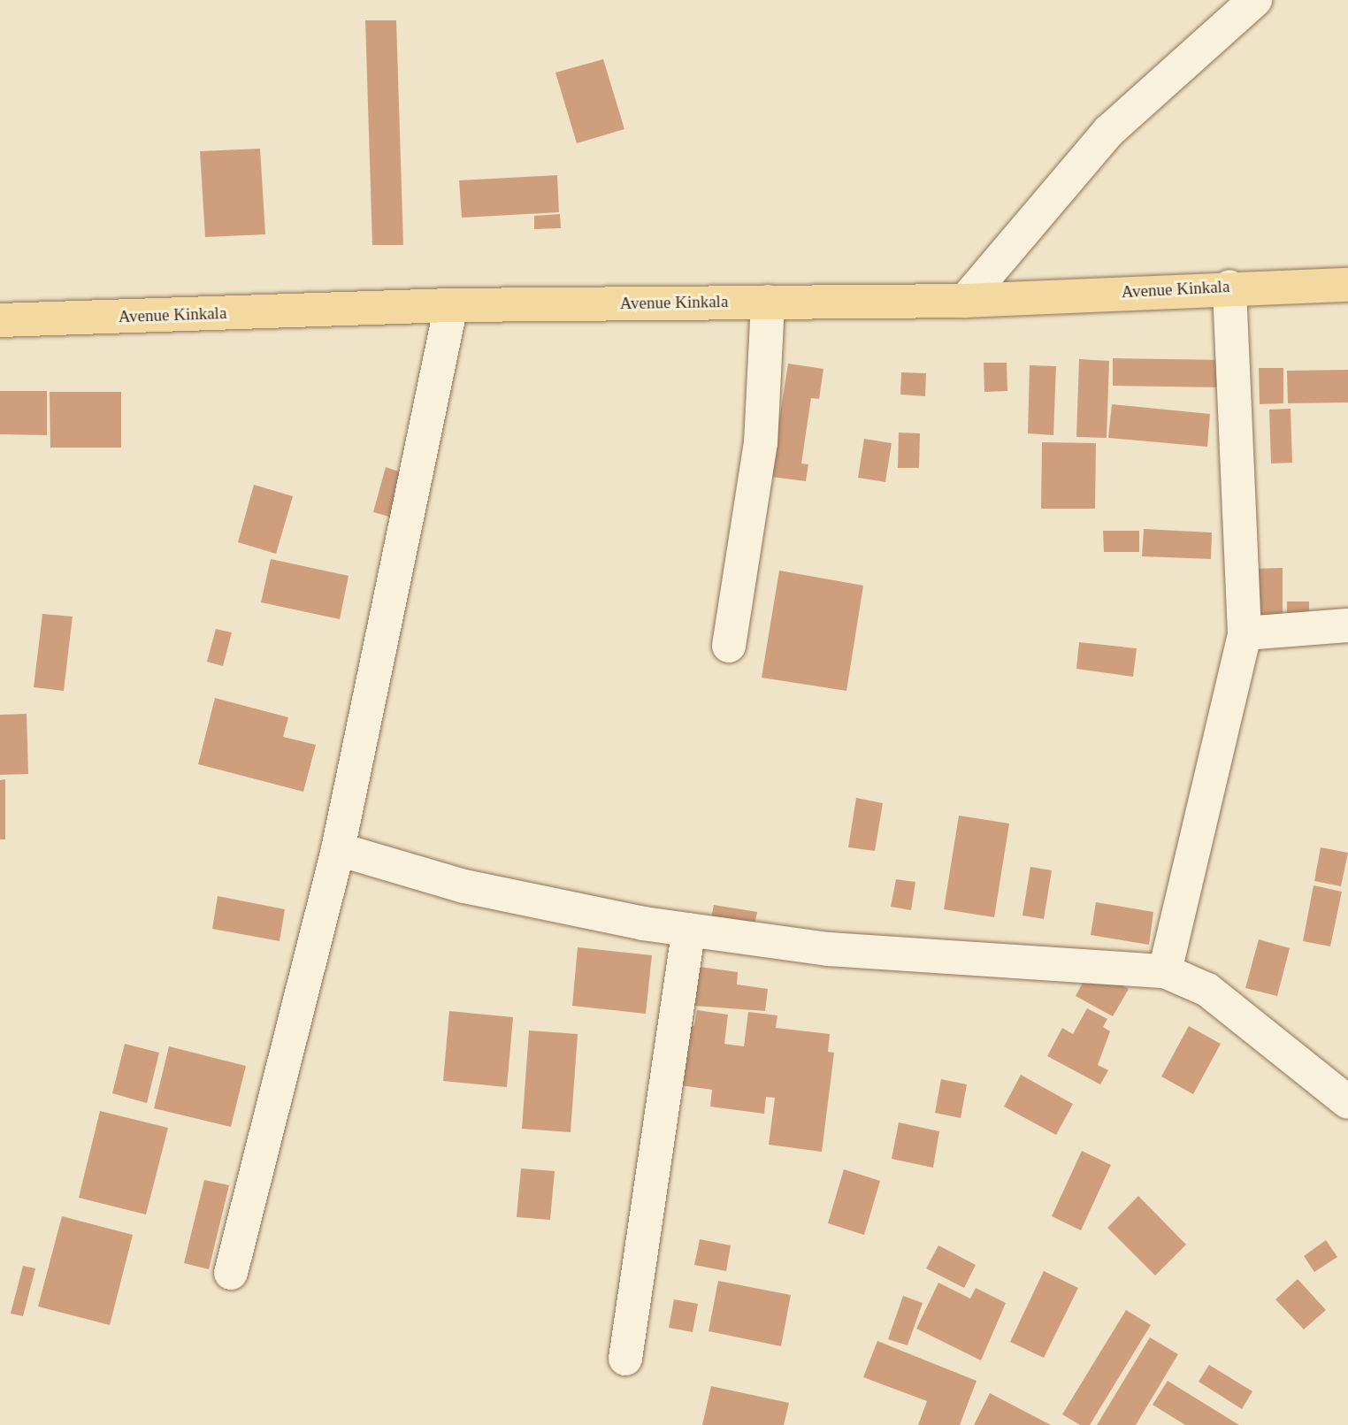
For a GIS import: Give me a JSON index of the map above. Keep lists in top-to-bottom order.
{
  "streets": {
    "main road": ["Avenue Kinkala"]
  }
}
